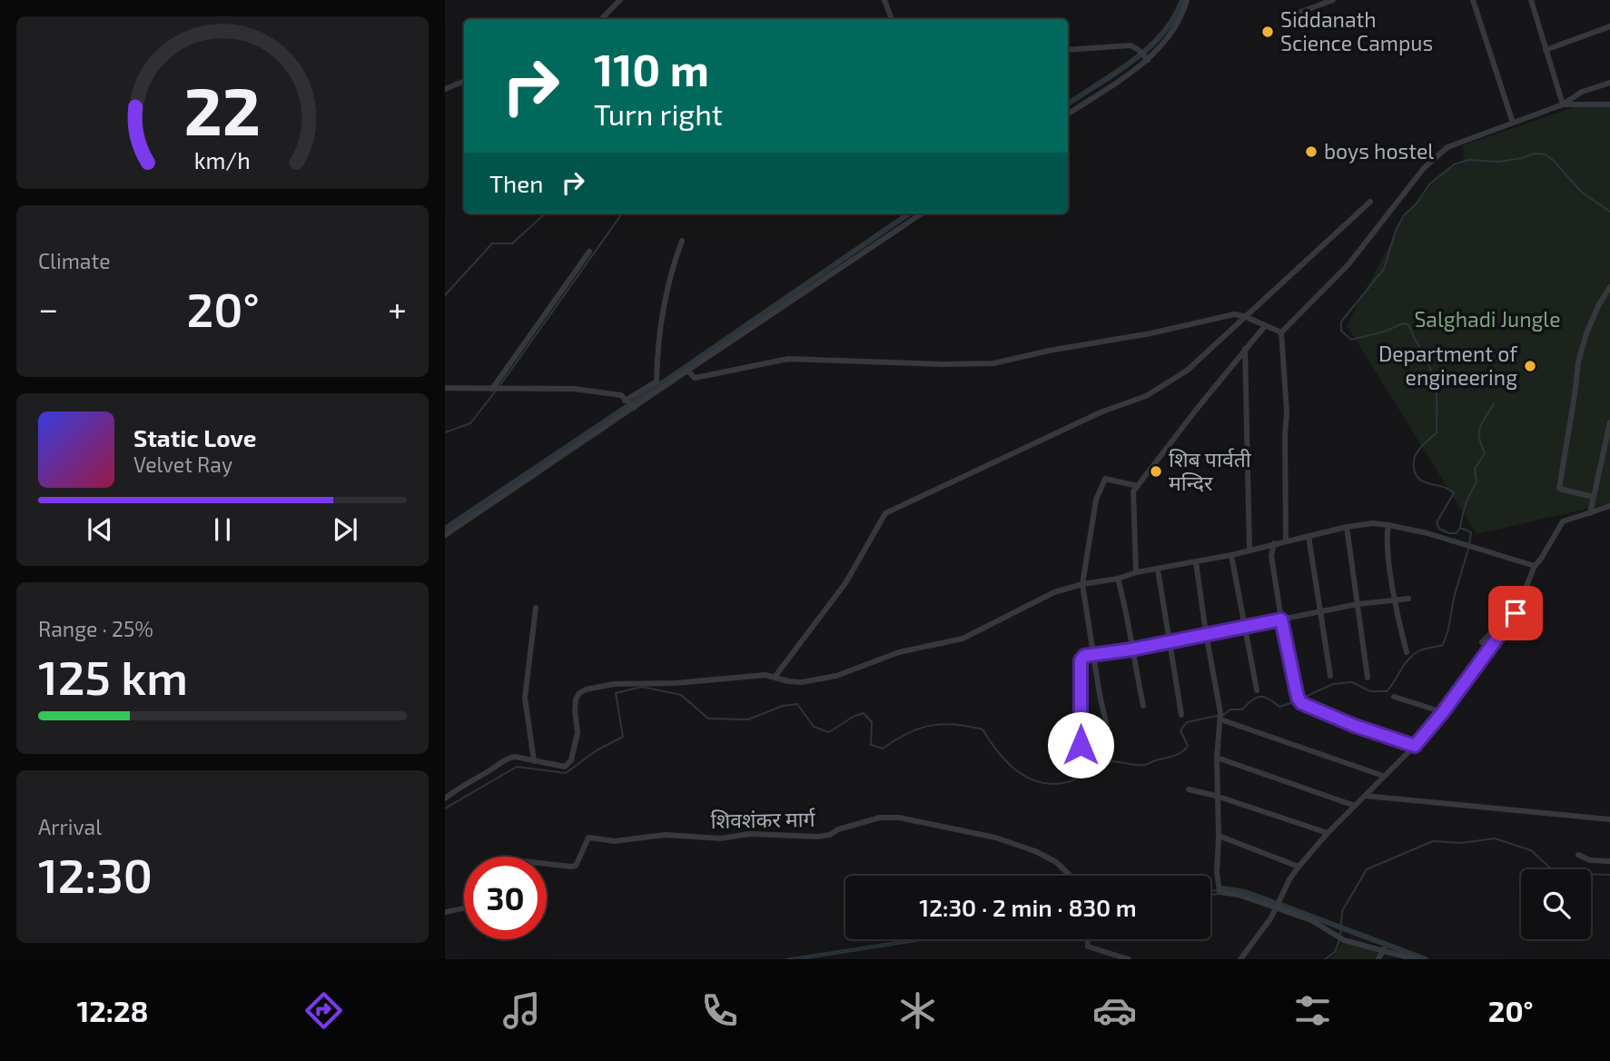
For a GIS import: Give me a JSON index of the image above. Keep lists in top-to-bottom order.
{
  "streets": {
    "street": ["शिवशंकर मार्ग"]
  },
  "parks": ["Salghadi Jungle"],
  "places": [
    "Siddanath Science Campus",
    "boys hostel",
    "Department of engineering",
    "शिब पार्वती मन्दिर"
  ],
  "page": {
    "turn": ["110 m", "Turn right"],
    "then": "Then",
    "tile": [
      "Climate",
      ["Range · 25%", "125 km"],
      ["Arrival", "12:30"]
    ],
    "heat": ["−", "20°", "+"],
    "song": ["Static Love", "Velvet Ray"],
    "limit": "30",
    "trip": "12:30 · 2 min · 830 m",
    "tabs": ["12:28", "20°"],
    "gauge": ["22", "km/h"]
  }
}
